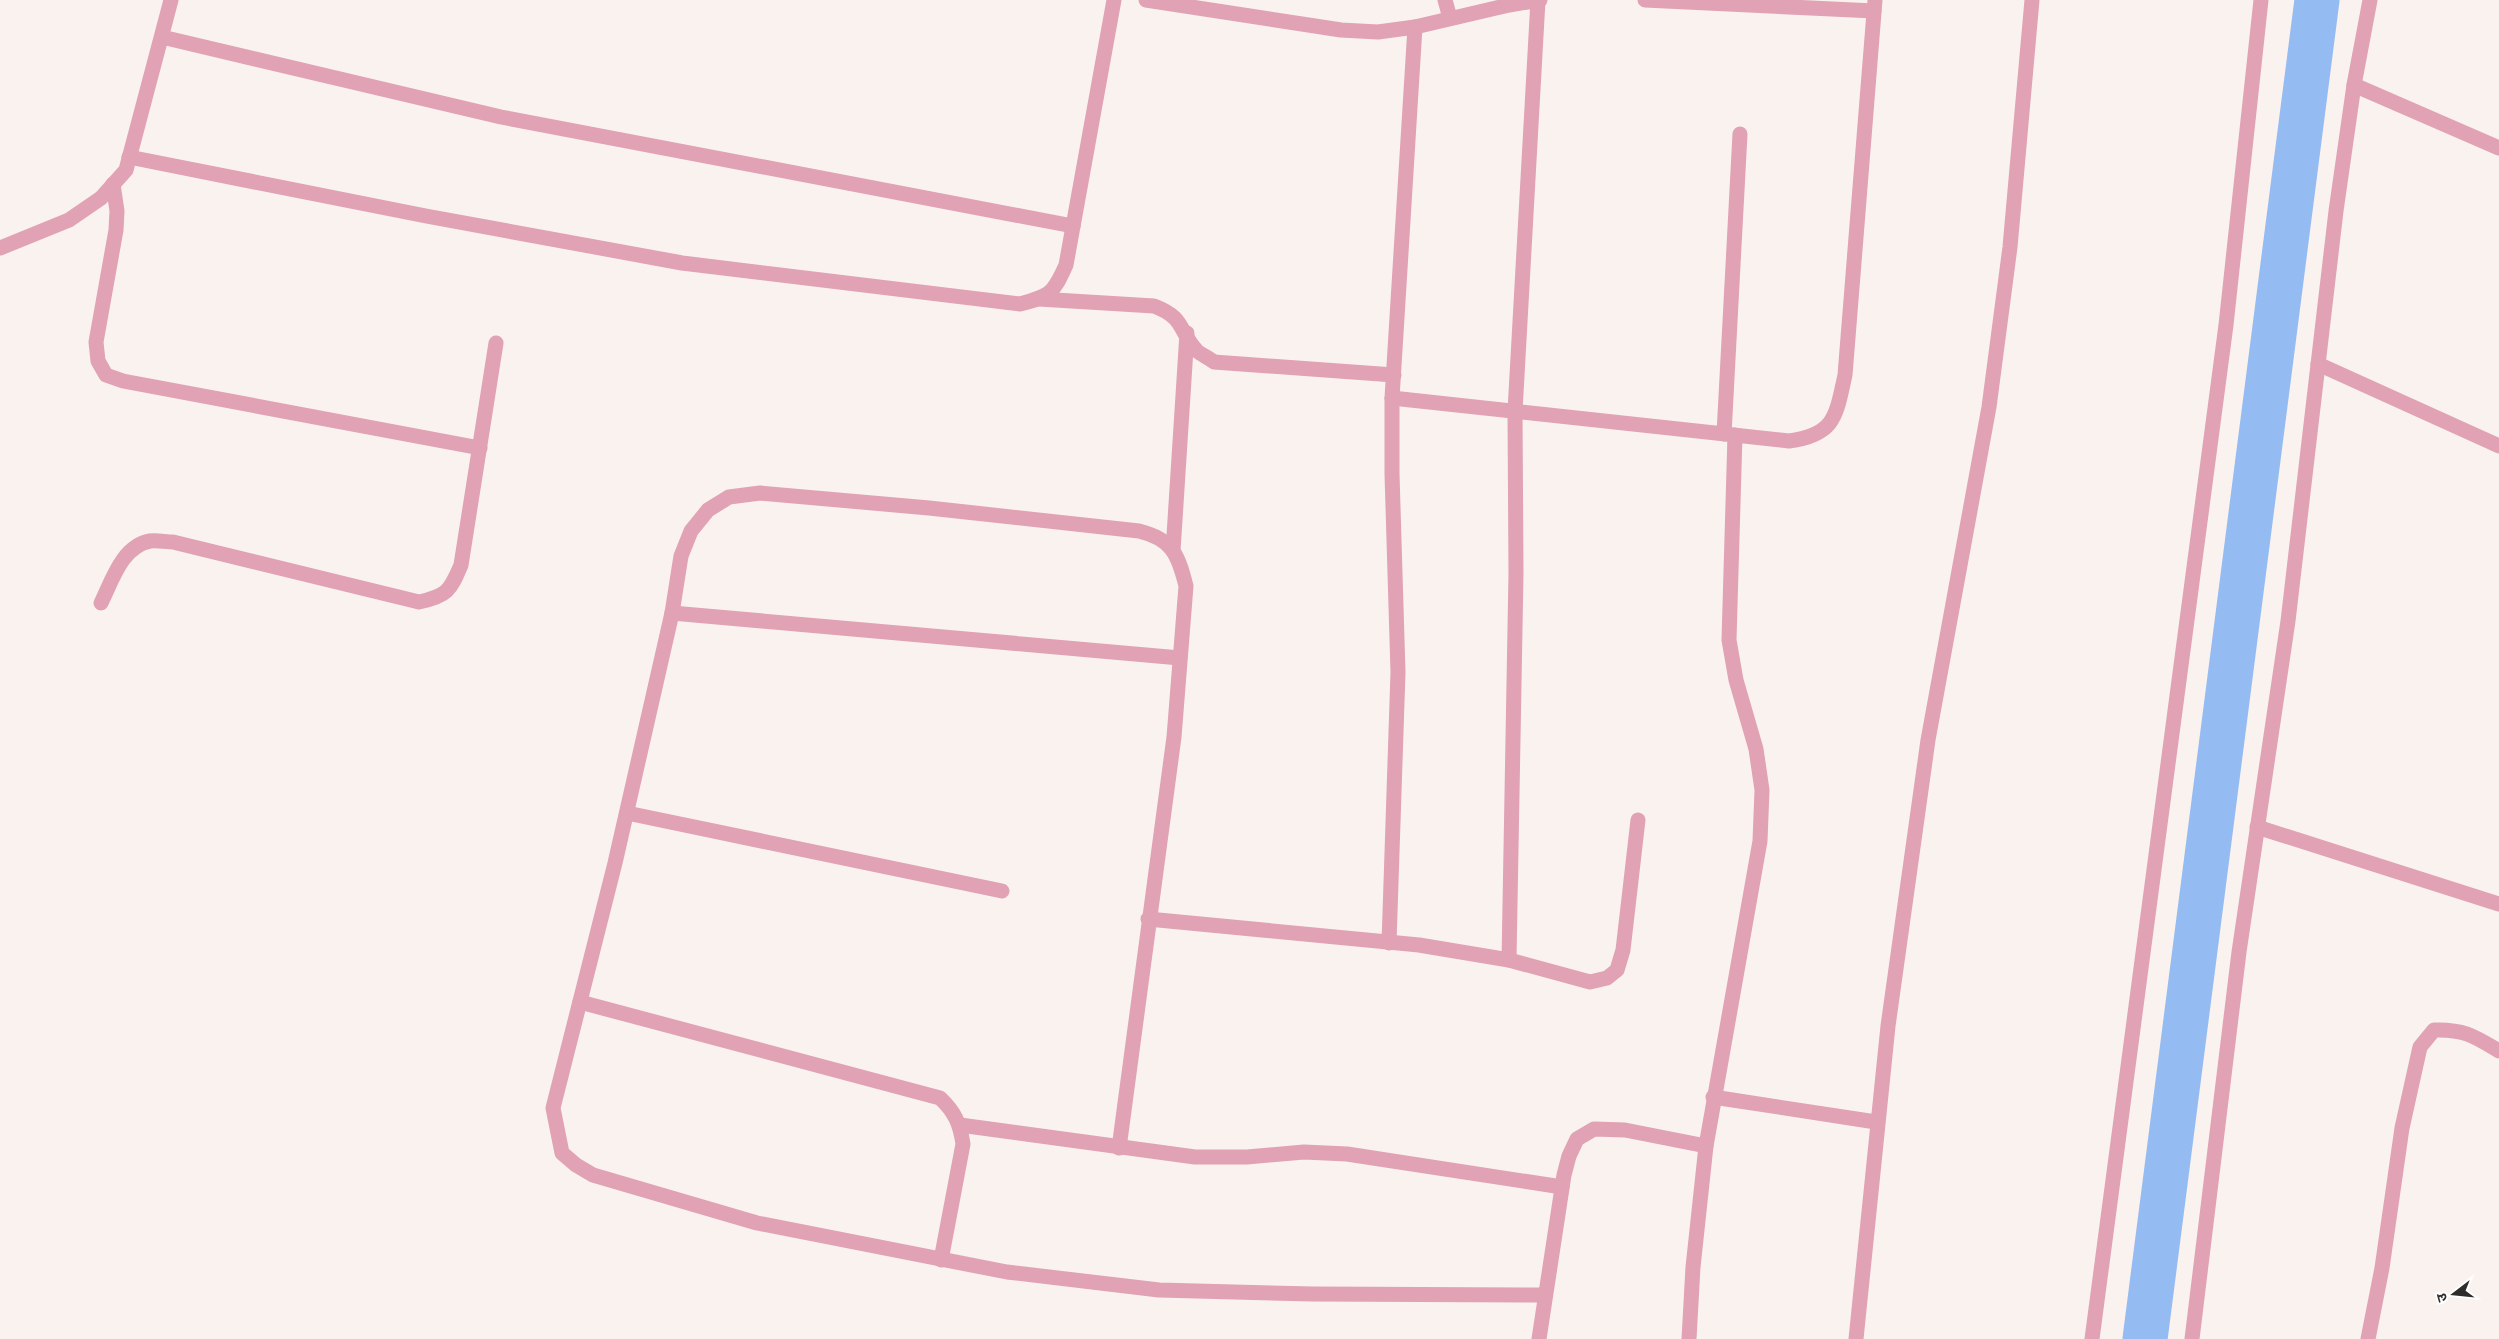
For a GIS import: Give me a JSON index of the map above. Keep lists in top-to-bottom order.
{
  "north": "left"
}
